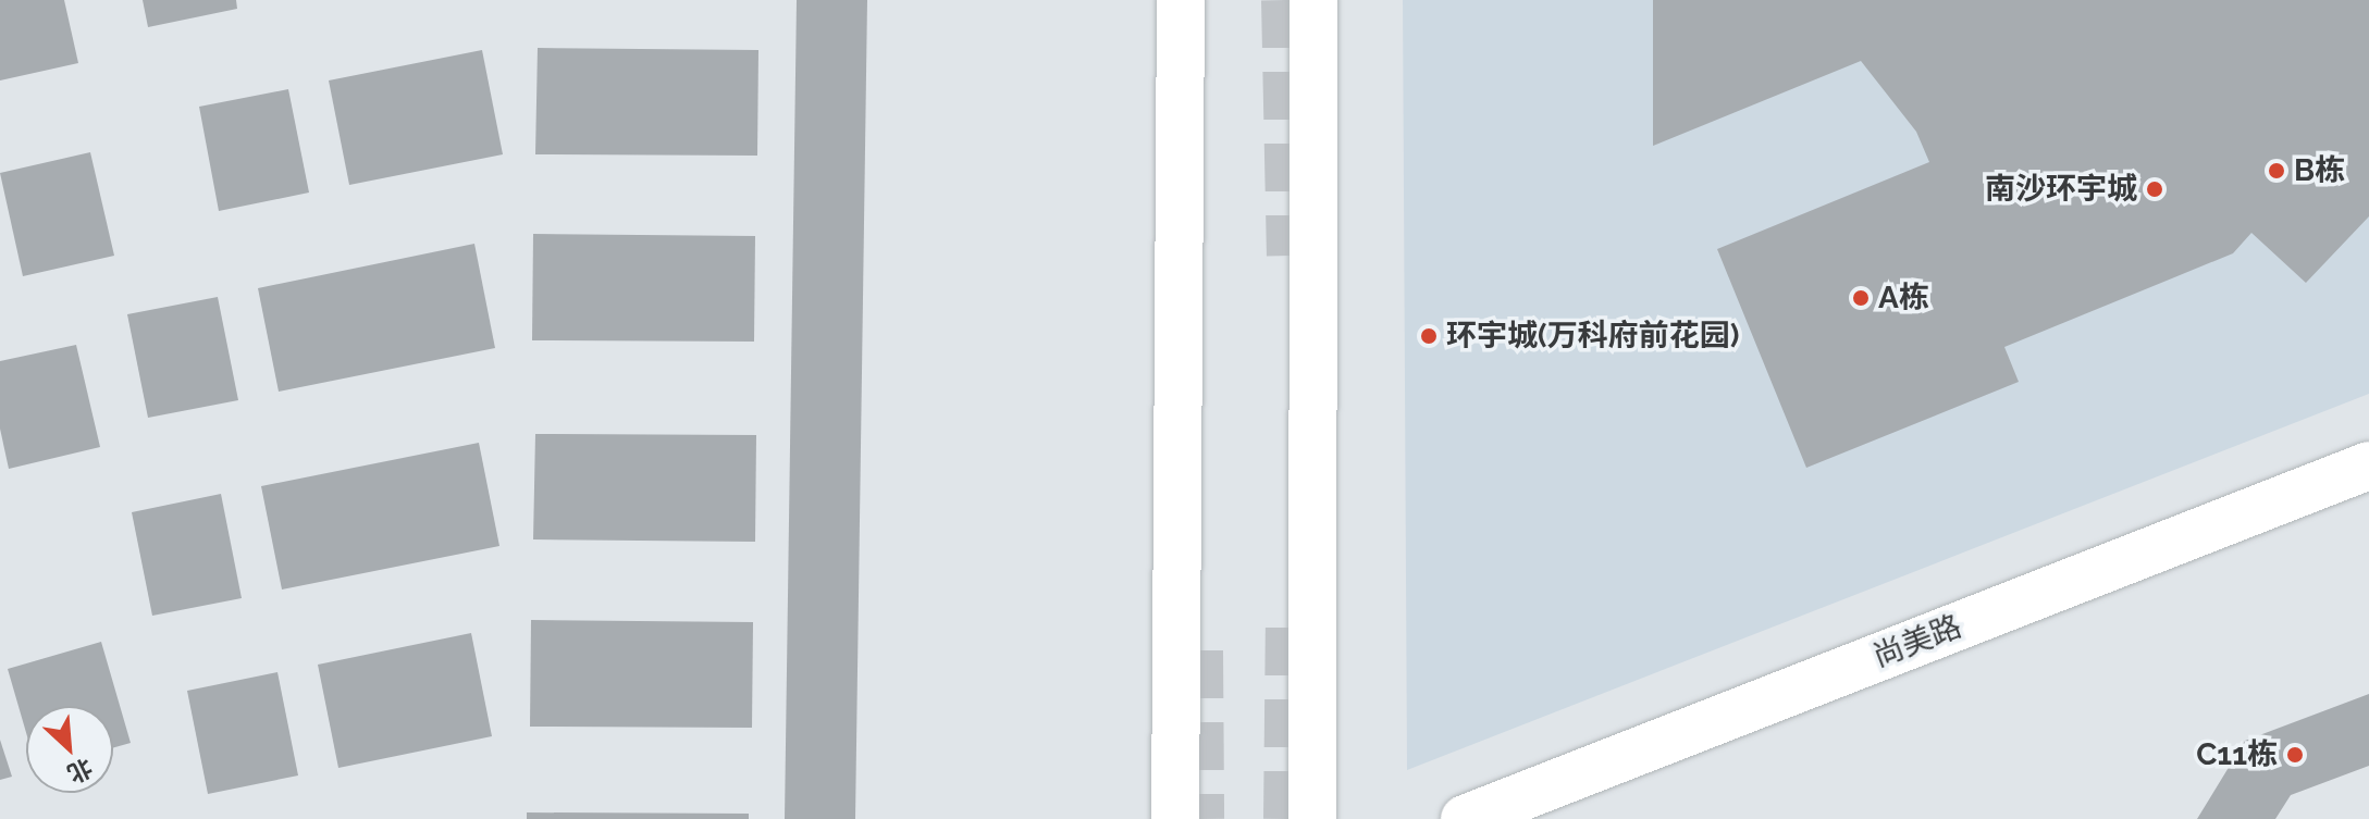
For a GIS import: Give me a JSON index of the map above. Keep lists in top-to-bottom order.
{
  "streets": {
    "main road": ["尚美路"]
  },
  "places": [
    "B栋",
    "南沙环宇城",
    "A栋",
    "环宇城(万科府前花园)",
    "C11栋"
  ],
  "north": "bottom right"
}
